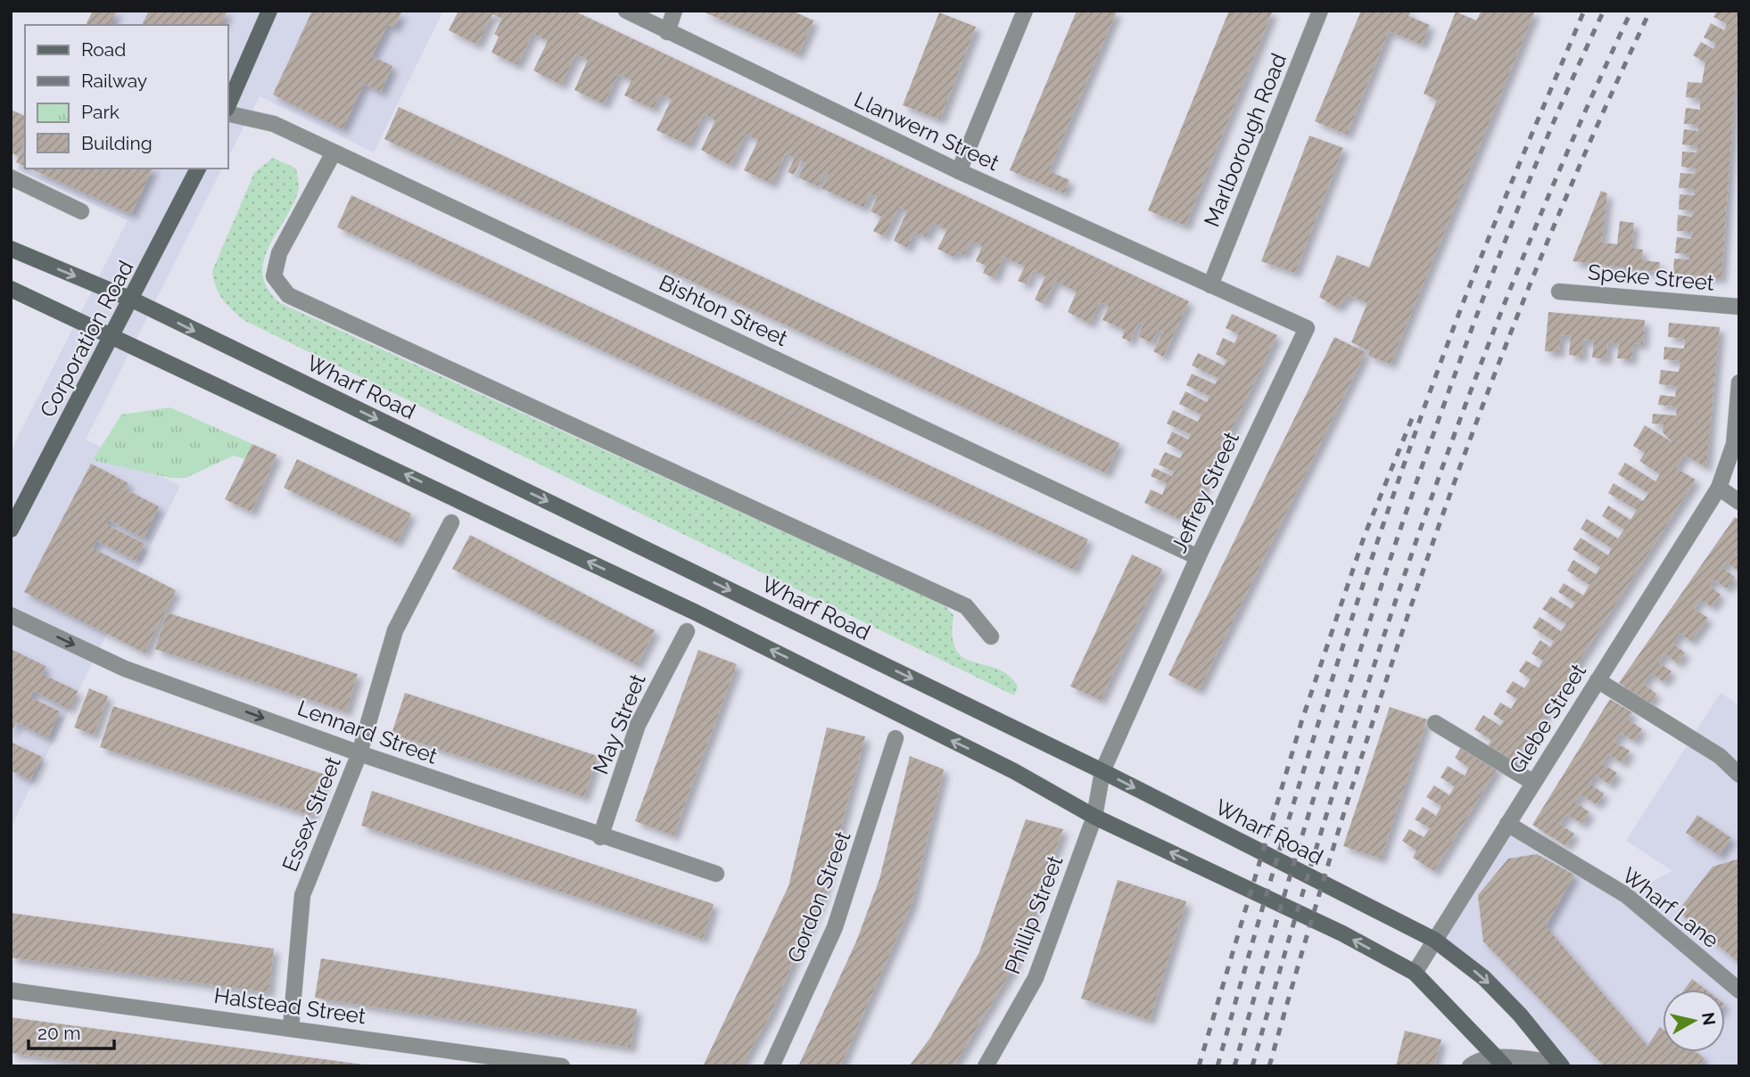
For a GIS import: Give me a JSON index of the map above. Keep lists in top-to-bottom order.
{
  "streets": {
    "main road": ["Corporation Road", "Wharf Road"],
    "street": [
      "Llanwern Street",
      "Marlborough Road",
      "Speke Street",
      "Bishton Street",
      "Jeffrey Street",
      "Glebe Street",
      "May Street",
      "Lennard Street",
      "Essex Street",
      "Gordon Street",
      "Wharf Lane",
      "Phillip Street",
      "Halstead Street"
    ]
  },
  "crossings": [
    ["Llanwern Street", "Marlborough Road"],
    ["Llanwern Street", "Jeffrey Street"],
    ["Marlborough Road", "Jeffrey Street"],
    ["Bishton Street", "Jeffrey Street"],
    ["Corporation Road", "Wharf Road"],
    ["Wharf Road", "Jeffrey Street"],
    ["Wharf Road", "Glebe Street"],
    ["Wharf Road", "Phillip Street"],
    ["Jeffrey Street", "Phillip Street"],
    ["Glebe Street", "Wharf Lane"],
    ["May Street", "Lennard Street"],
    ["Lennard Street", "Essex Street"],
    ["Essex Street", "Halstead Street"]
  ],
  "one_way": ["Lennard Street"],
  "legend": [
    "Road",
    "Railway",
    "Park",
    "Building"
  ],
  "scale_bar": "20 m",
  "north": "right"
}
